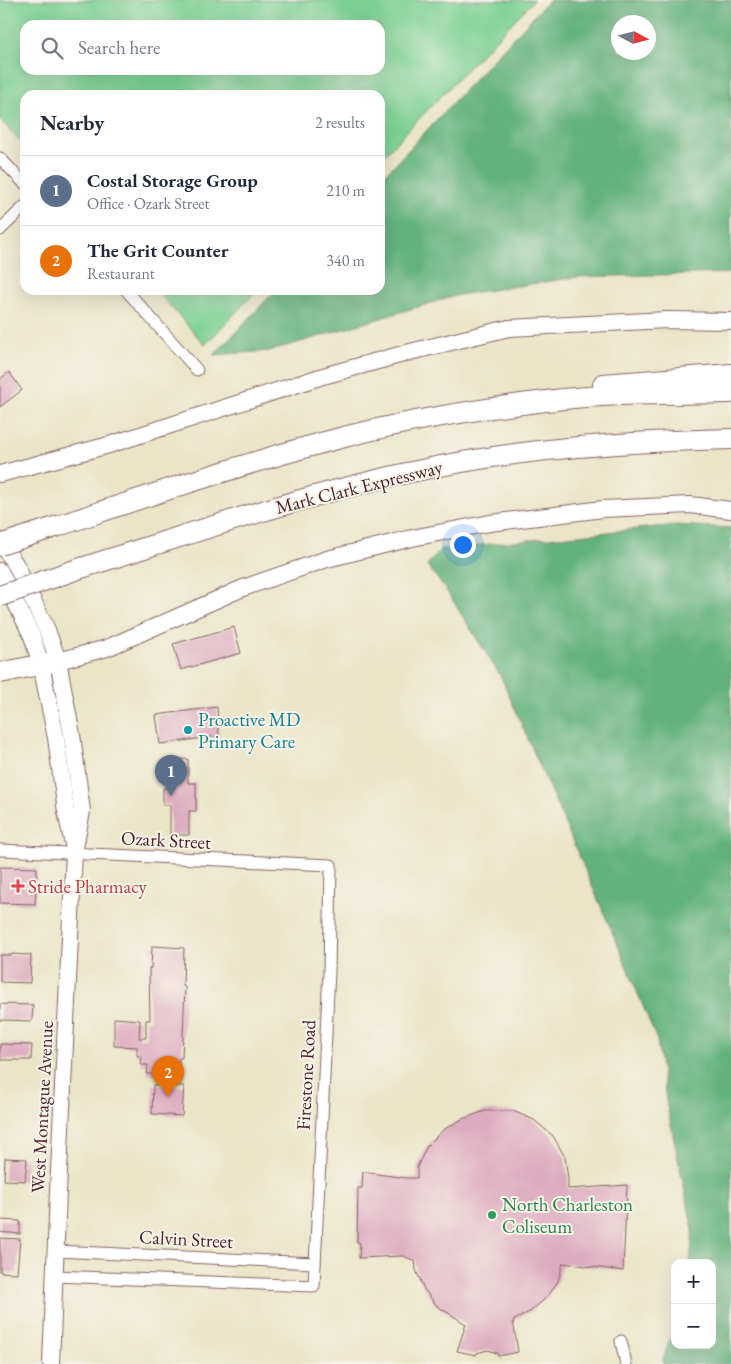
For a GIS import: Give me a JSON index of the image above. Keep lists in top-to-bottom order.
{
  "streets": {
    "highway": ["Mark Clark Expressway"],
    "main road": ["West Montague Avenue"],
    "street": ["Ozark Street", "Firestone Road", "Calvin Street"]
  },
  "crossings": [
    ["Ozark Street", "Firestone Road"],
    ["Ozark Street", "West Montague Avenue"],
    ["Firestone Road", "West Montague Avenue"],
    ["Firestone Road", "Calvin Street"],
    ["West Montague Avenue", "Calvin Street"]
  ],
  "places": {
    "other": ["Proactive MD Primary Care", "North Charleston Coliseum"],
    "health": ["Stride Pharmacy"]
  },
  "north": "right",
  "page": {
    "search": "Search here",
    "heading": ["Nearby", "2 results"],
    "list": [
      {
        "mark": "1",
        "name": "Costal Storage Group",
        "note": "Office · Ozark Street",
        "value": "210 m"
      },
      {
        "mark": "2",
        "name": "The Grit Counter",
        "note": "Restaurant",
        "value": "340 m"
      }
    ],
    "pins": ["1", "2"],
    "map_buttons": ["+", "−"]
  }
}
